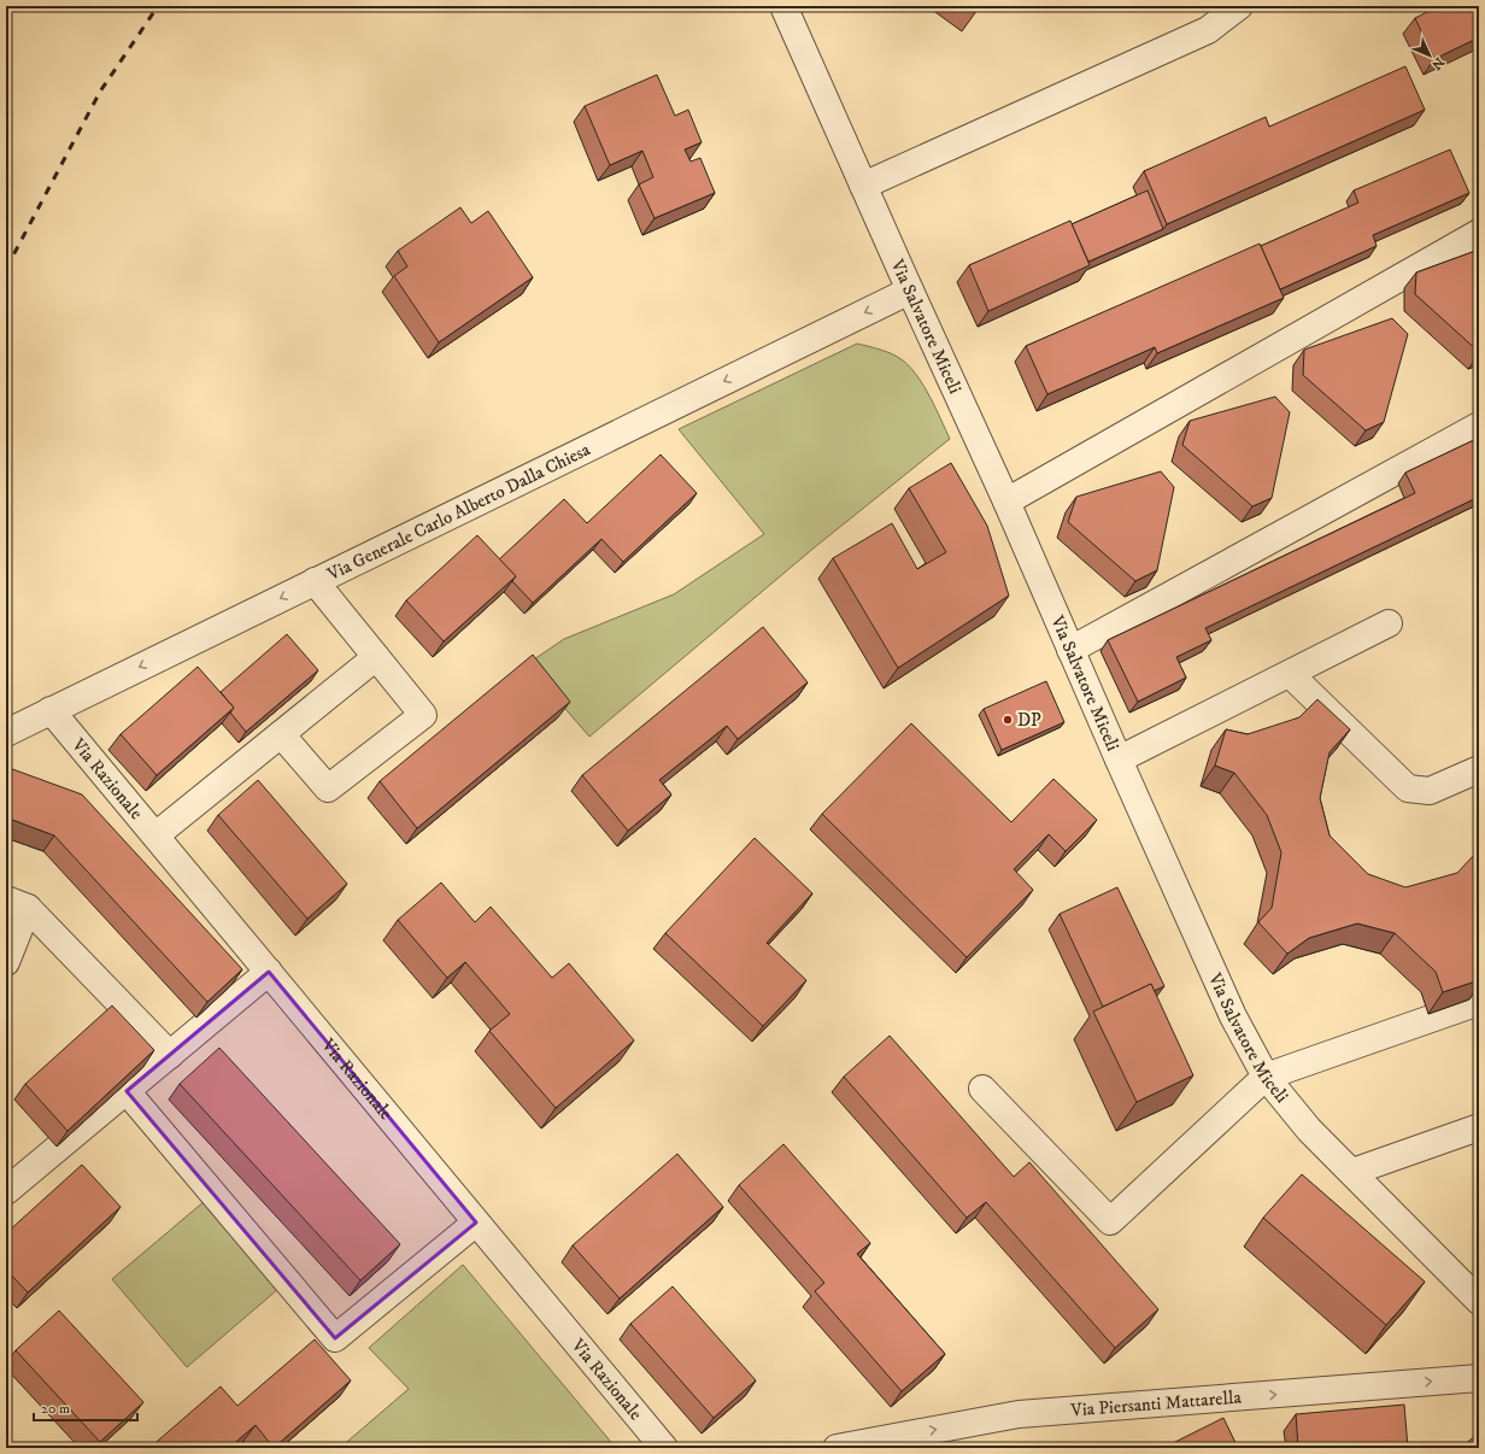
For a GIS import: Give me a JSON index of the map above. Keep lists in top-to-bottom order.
{
  "streets": {
    "street": [
      "Via Salvatore Miceli",
      "Via Generale Carlo Alberto Dalla Chiesa",
      "Via Razionale",
      "Via Piersanti Mattarella"
    ]
  },
  "crossings": [
    ["Via Salvatore Miceli", "Via Generale Carlo Alberto Dalla Chiesa"],
    ["Via Generale Carlo Alberto Dalla Chiesa", "Via Razionale"]
  ],
  "one_way": ["Via Piersanti Mattarella"],
  "places": ["DP"],
  "scale_bar": "20 m",
  "north": "bottom right"
}
